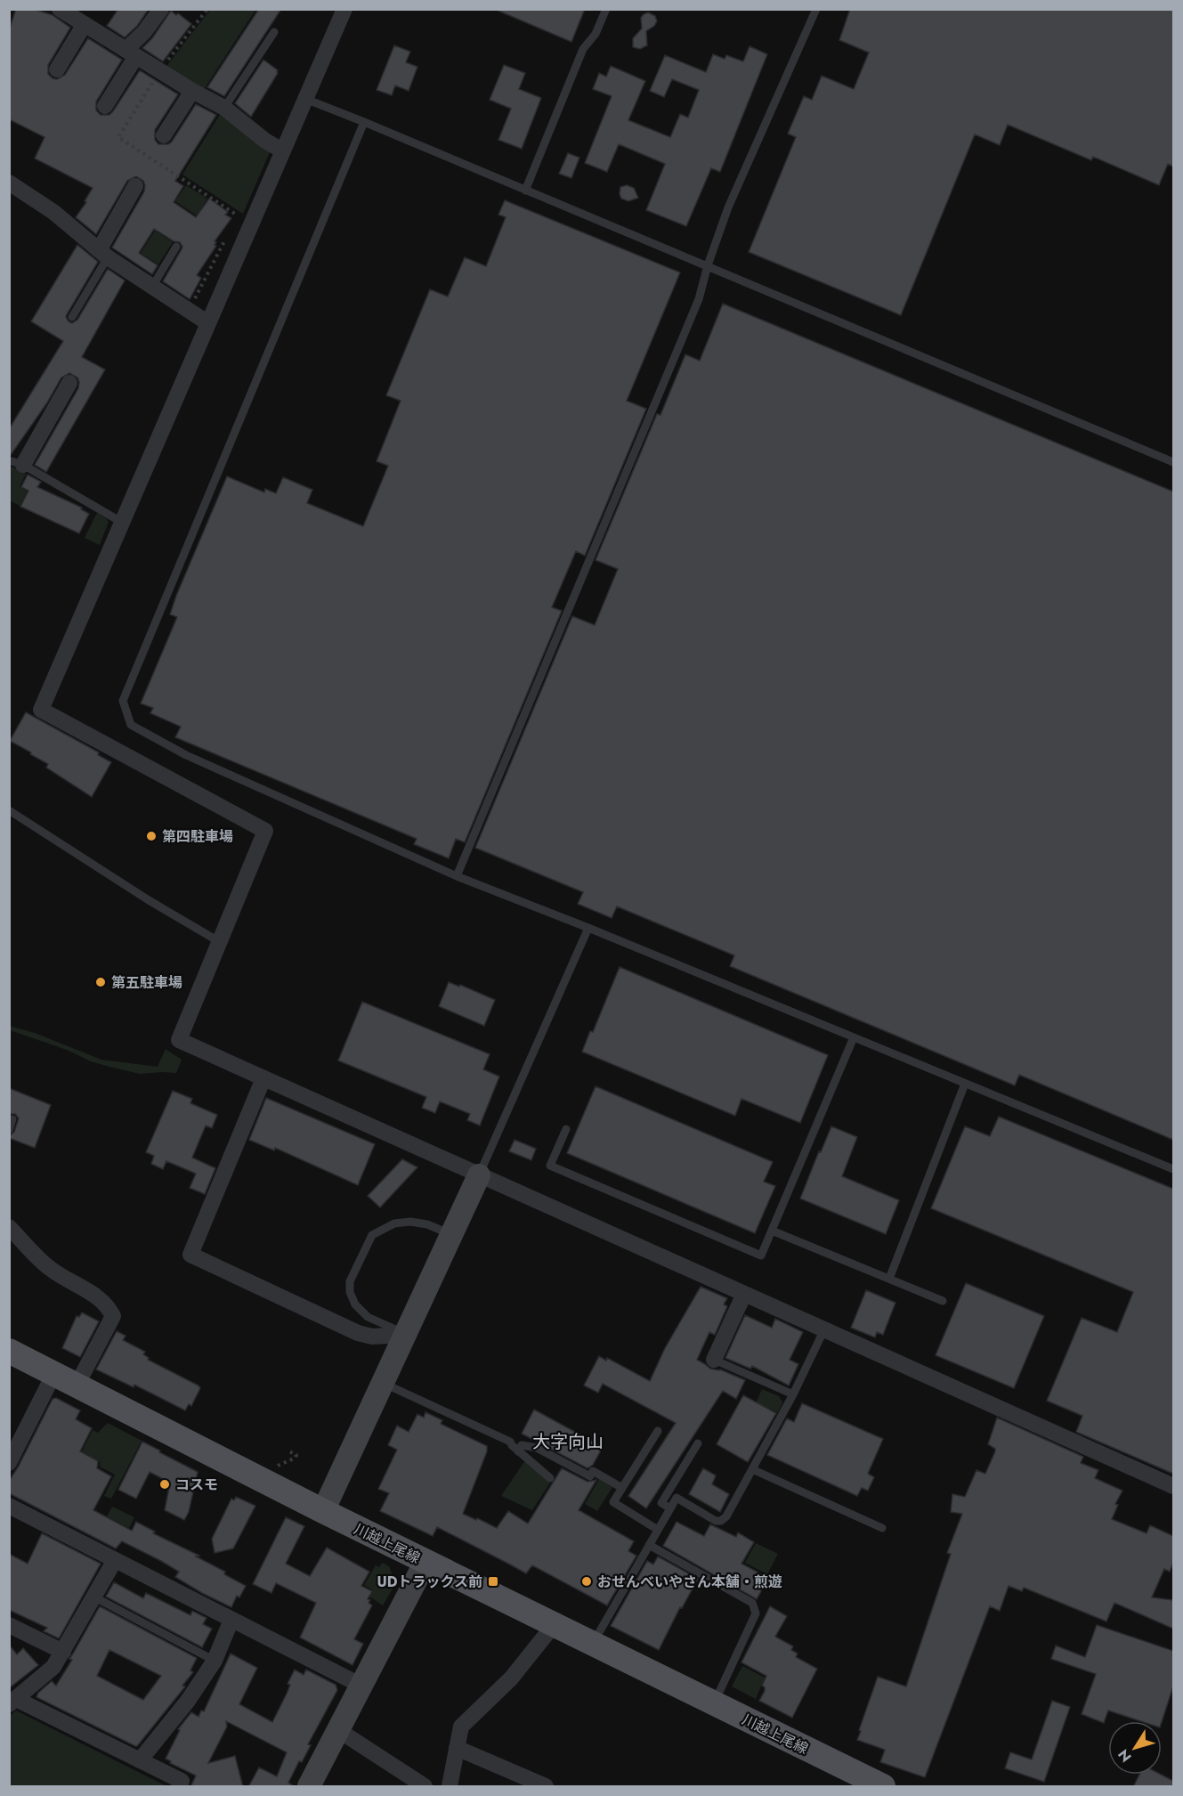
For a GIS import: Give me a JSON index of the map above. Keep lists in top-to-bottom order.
{
  "streets": {
    "main road": ["川越上尾線"]
  },
  "districts": ["大字向山"],
  "places": {
    "other": [
      "第四駐車場",
      "第五駐車場",
      "コスモ",
      "おせんべいやさん本舗・煎遊"
    ],
    "transit": ["UDトラックス前"]
  },
  "north": "bottom left"
}
